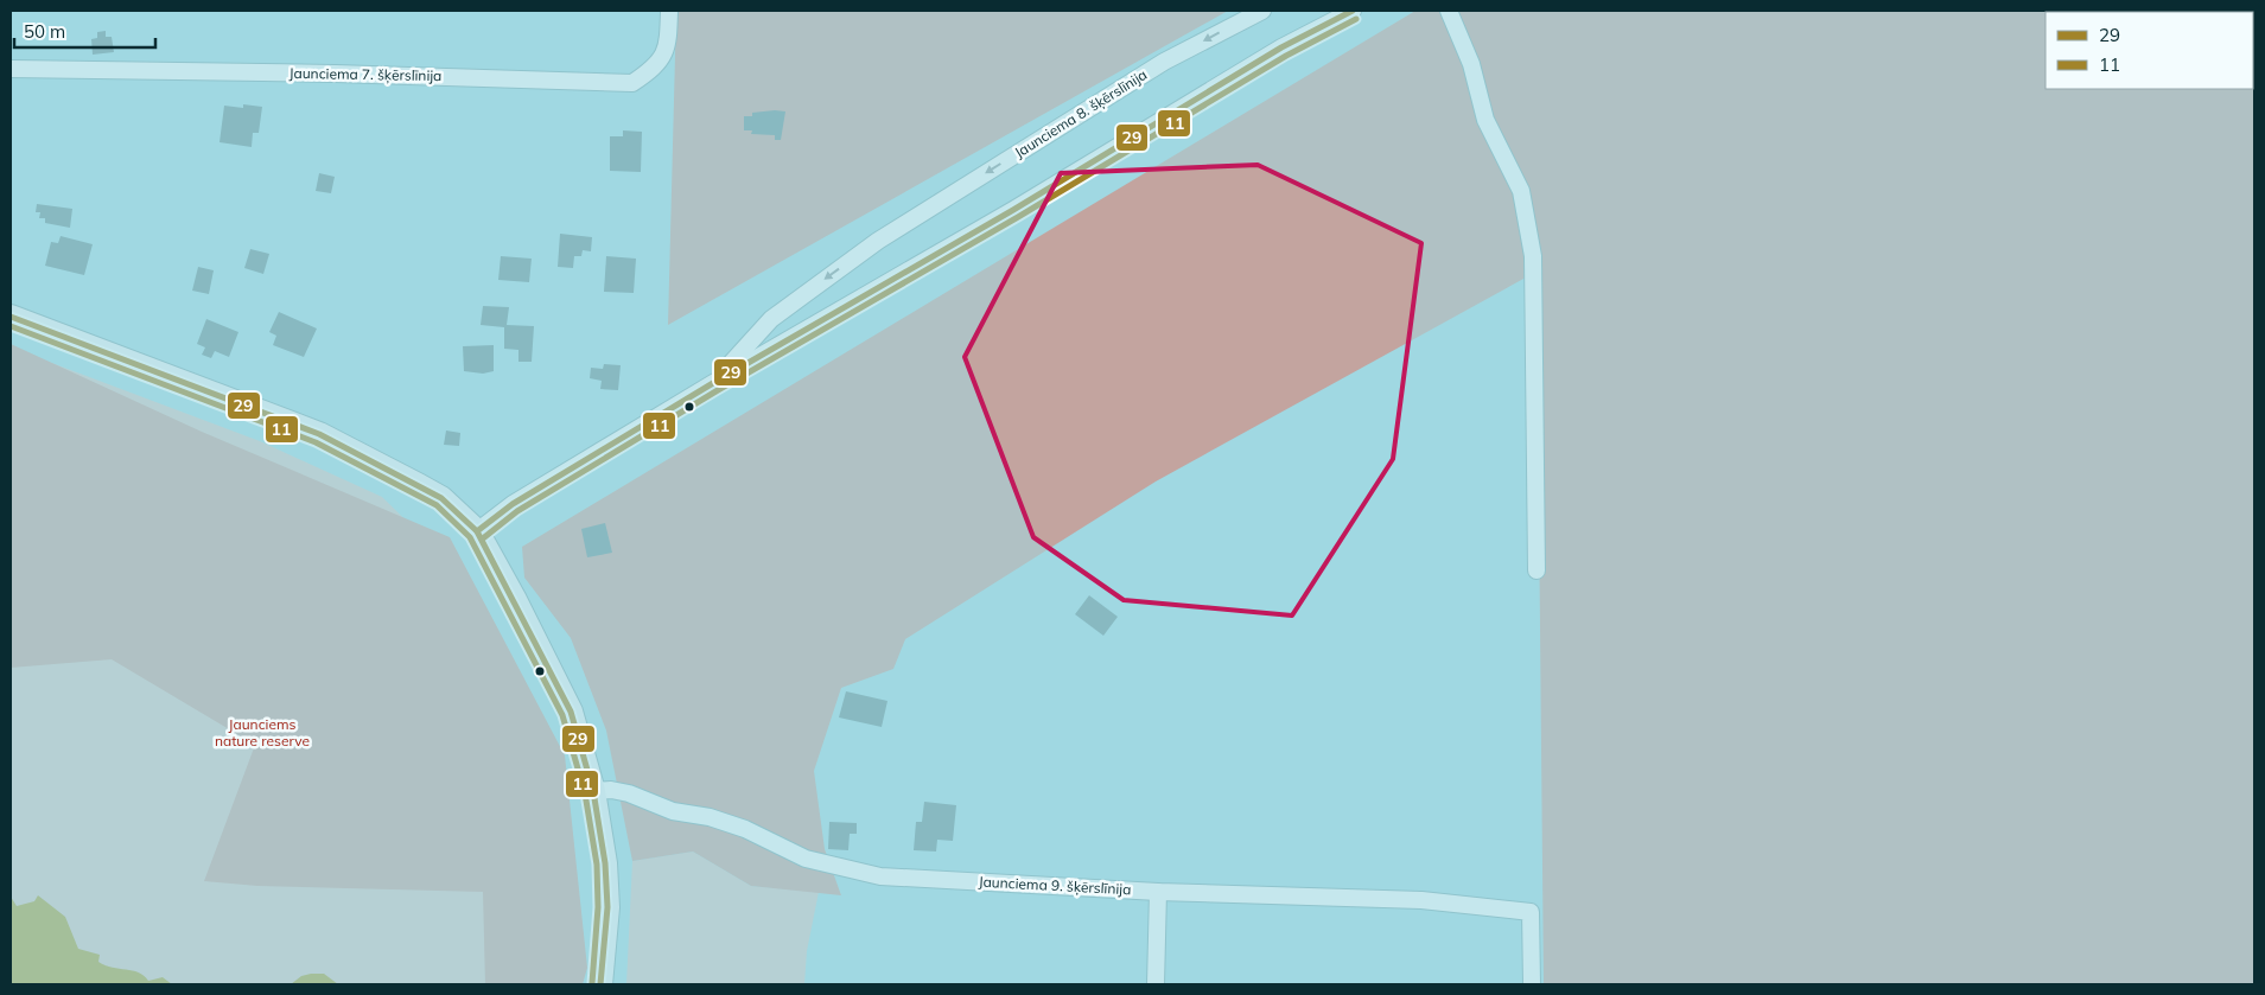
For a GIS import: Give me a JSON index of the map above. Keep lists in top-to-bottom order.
{
  "streets": {
    "street": ["Jaunciema 7. šķērslīnija", "Jaunciema 8. šķērslīnija", "Jaunciema 9. šķērslīnija"]
  },
  "parks": ["Jaunciems nature reserve"],
  "lines": ["transit line 29", "transit line 11"],
  "legend": ["29", "11"],
  "scale_bar": "50 m"
}
